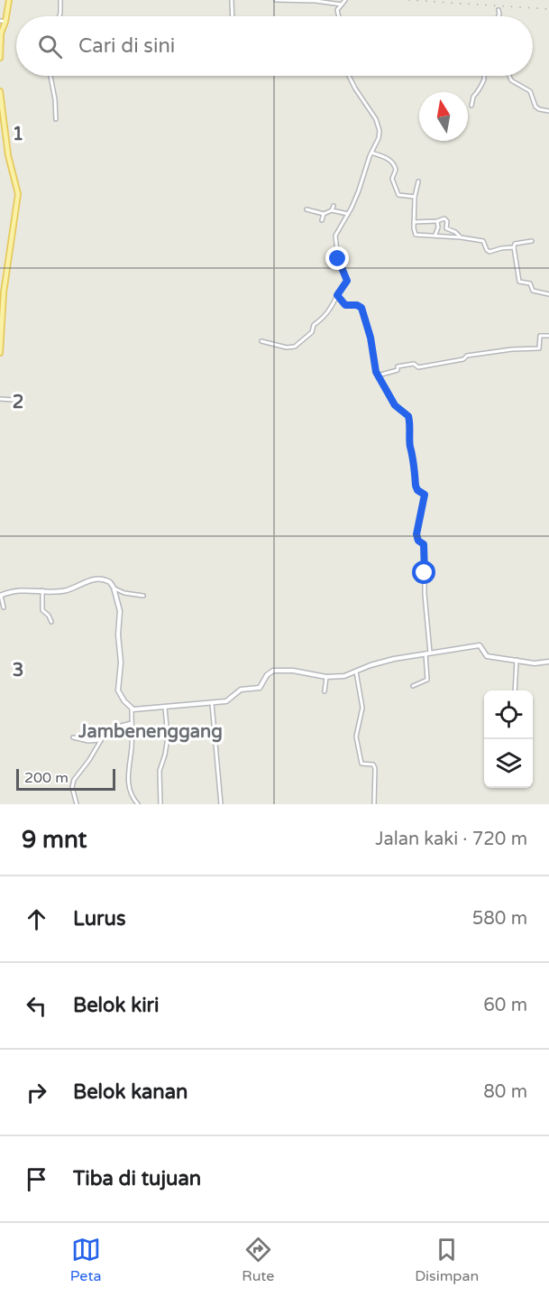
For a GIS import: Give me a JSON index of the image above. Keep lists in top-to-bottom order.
{
  "districts": ["Jambenenggang"],
  "scale_bar": "200 m",
  "north": "top",
  "page": {
    "search": "Cari di sini",
    "scale": "200 m",
    "heading": ["9 mnt", "Jalan kaki · 720 m"],
    "list": [
      ["Lurus", "580 m"],
      ["Belok kiri", "60 m"],
      ["Belok kanan", "80 m"],
      "Tiba di tujuan"
    ],
    "nav": ["Peta", "Rute", "Disimpan"]
  },
  "grid": {
    "rows": ["1", "2", "3"]
  }
}
